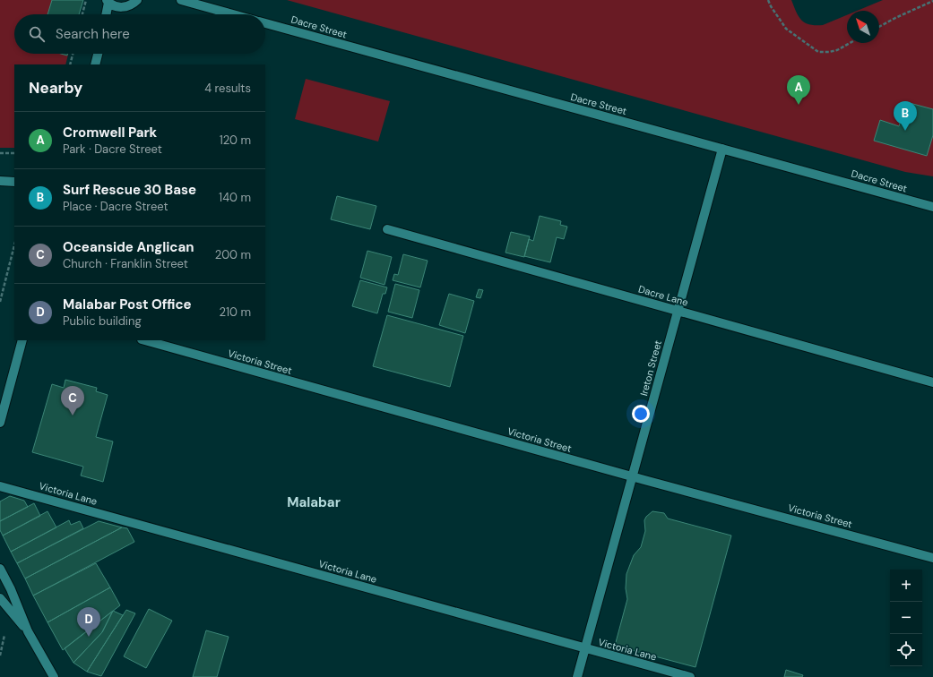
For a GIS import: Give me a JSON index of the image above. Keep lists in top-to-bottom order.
{
  "streets": {
    "street": [
      "Dacre Street",
      "Dacre Lane",
      "Victoria Street",
      "Ireton Street",
      "Victoria Lane"
    ]
  },
  "crossings": [
    ["Dacre Street", "Ireton Street"],
    ["Dacre Lane", "Ireton Street"],
    ["Victoria Street", "Ireton Street"],
    ["Ireton Street", "Victoria Lane"]
  ],
  "districts": ["Malabar"],
  "north": "top left",
  "page": {
    "search": "Search here",
    "heading": ["Nearby", "4 results"],
    "pins": [
      "A",
      "B",
      "C",
      "D"
    ],
    "list": [
      {
        "mark": "A",
        "name": "Cromwell Park",
        "note": "Park · Dacre Street",
        "value": "120 m"
      },
      {
        "mark": "B",
        "name": "Surf Rescue 30 Base",
        "note": "Place · Dacre Street",
        "value": "140 m"
      },
      {
        "mark": "C",
        "name": "Oceanside Anglican",
        "note": "Church · Franklin Street",
        "value": "200 m"
      },
      {
        "mark": "D",
        "name": "Malabar Post Office",
        "note": "Public building",
        "value": "210 m"
      }
    ],
    "map_buttons": ["+", "−"]
  }
}
